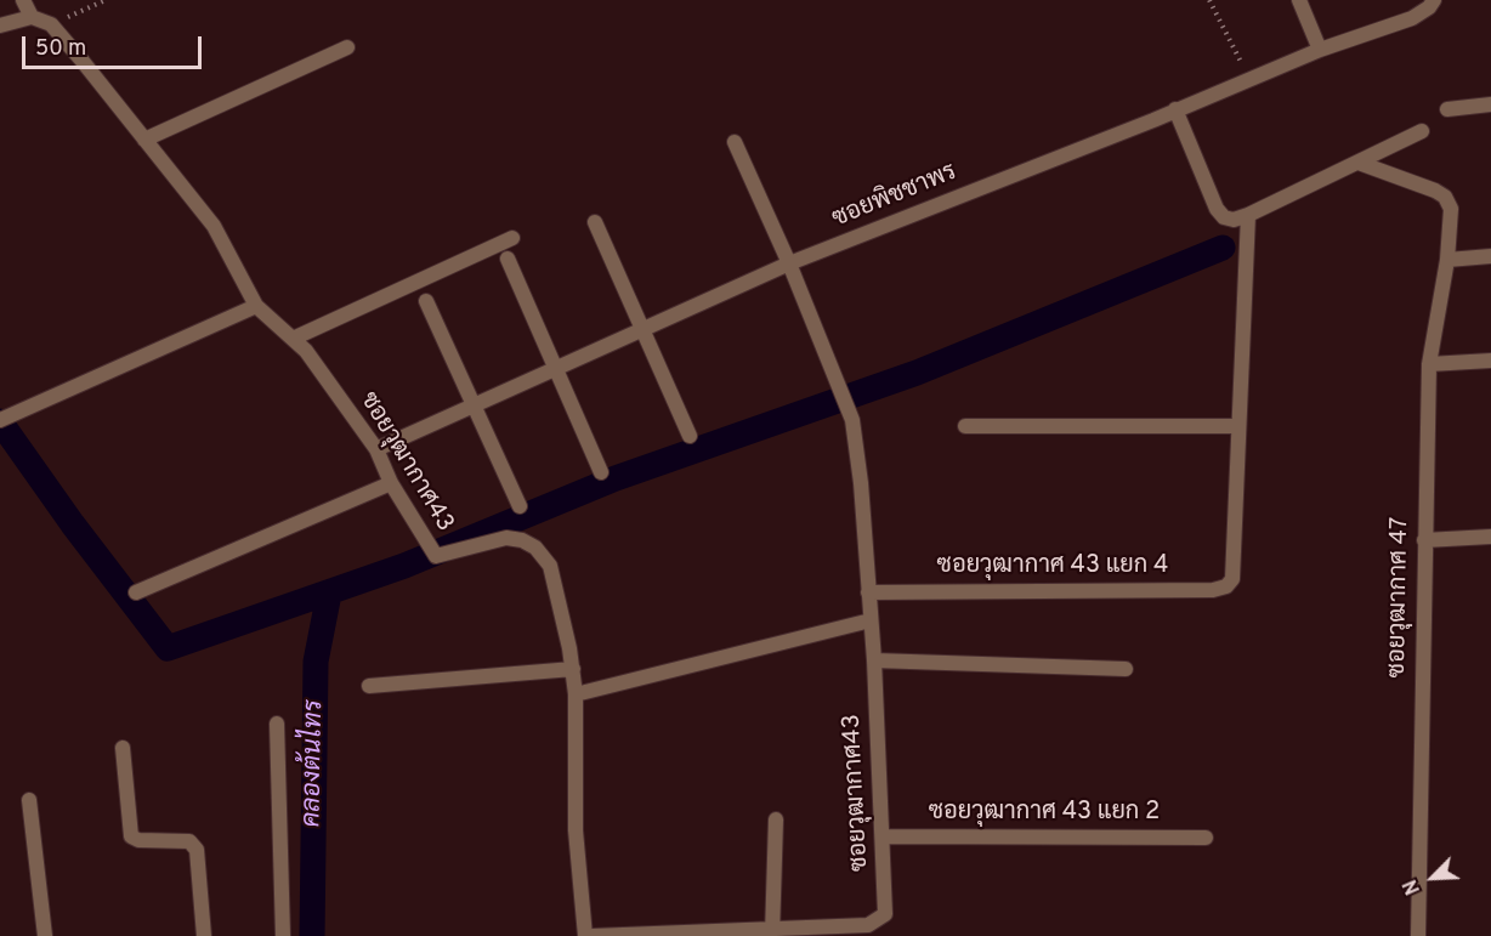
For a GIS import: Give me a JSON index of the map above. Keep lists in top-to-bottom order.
{
  "streets": {
    "street": [
      "ซอยพิชชาพร",
      "ซอยวุฒากาศ43",
      "ซอยวุฒากาศ 43 แยก 4",
      "ซอยวุฒากาศ 47",
      "ซอยวุฒากาศ 43 แยก 2"
    ]
  },
  "crossings": [
    ["ซอยพิชชาพร", "ซอยวุฒากาศ43"],
    ["ซอยวุฒากาศ43", "ซอยวุฒากาศ 43 แยก 4"],
    ["ซอยวุฒากาศ43", "ซอยวุฒากาศ 43 แยก 2"]
  ],
  "water": ["คลองต้นไทร"],
  "scale_bar": "50 m",
  "north": "bottom left"
}
